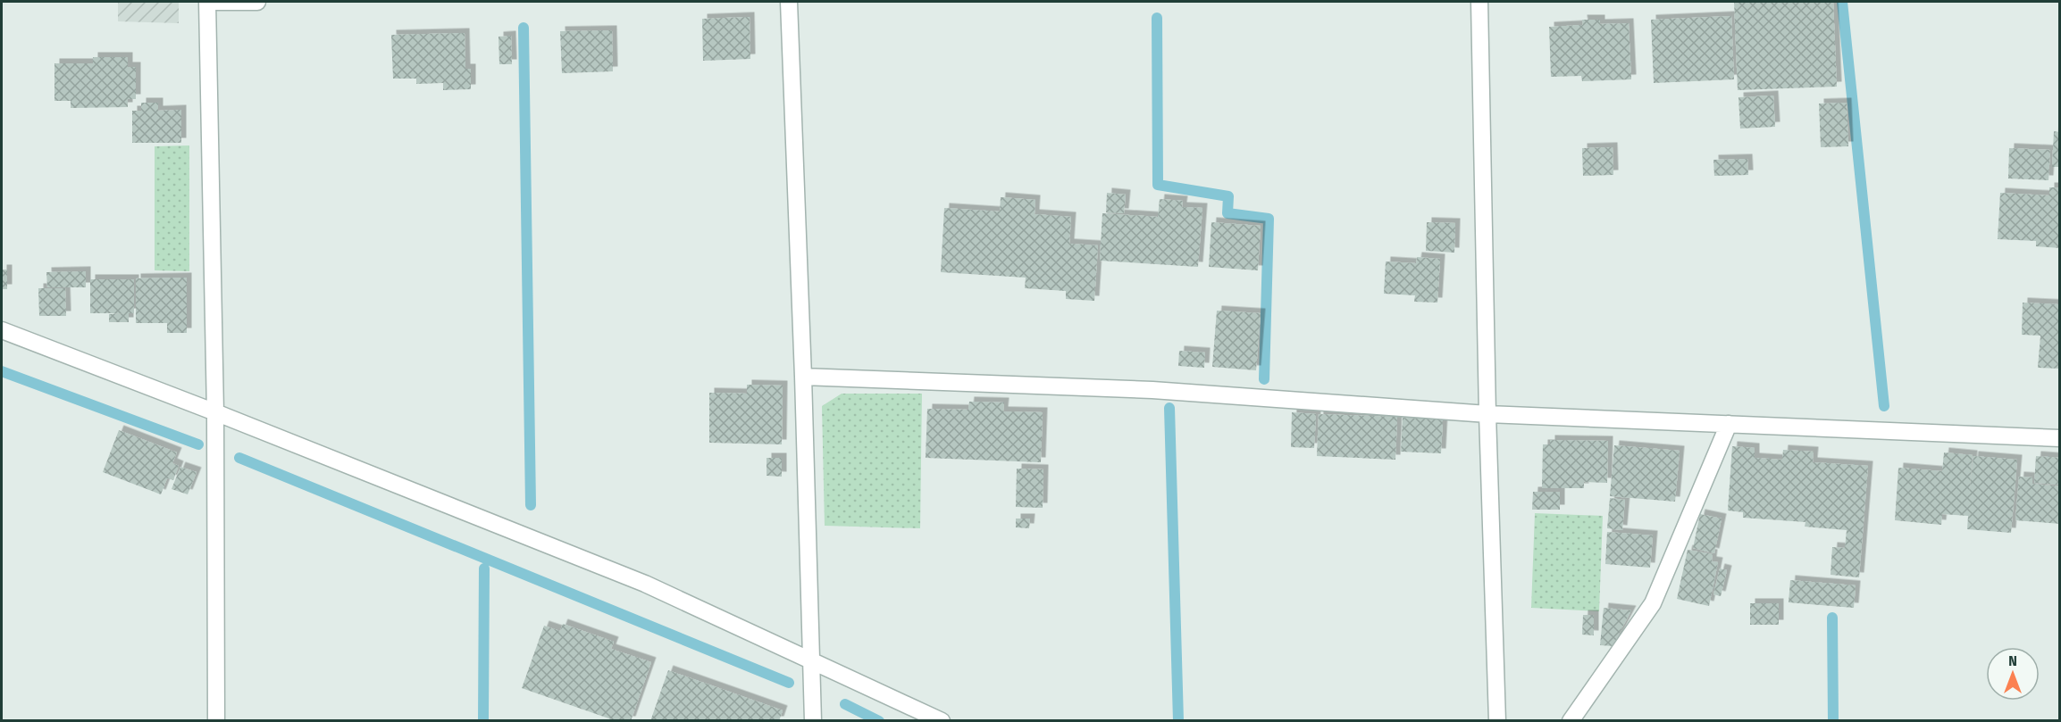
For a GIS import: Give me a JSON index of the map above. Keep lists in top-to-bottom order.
{
  "north": "top"
}
